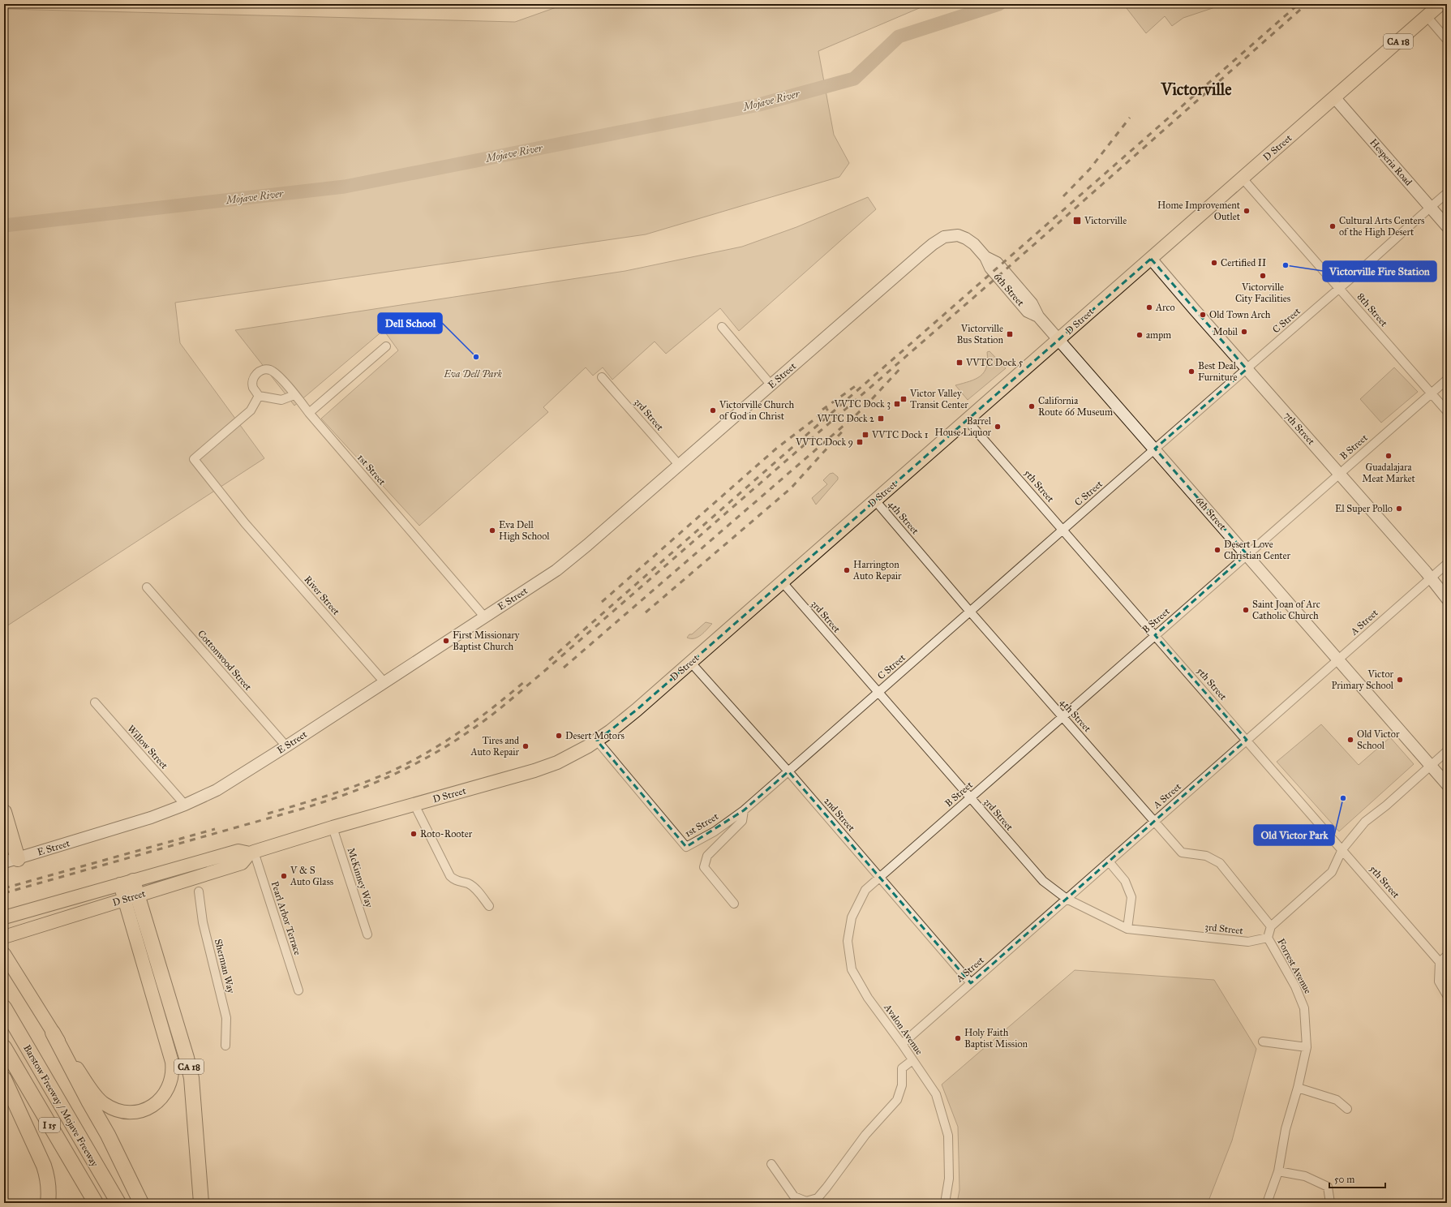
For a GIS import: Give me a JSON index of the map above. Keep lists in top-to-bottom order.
{
  "streets": {
    "highway": ["CA 18", "Barstow Freeway / Mojave Freeway", "I 15"],
    "main road": ["D Street"],
    "street": [
      "Hesperia Road",
      "6th Street",
      "8th Street",
      "C Street",
      "E Street",
      "3rd Street",
      "7th Street",
      "B Street",
      "1st Street",
      "5th Street",
      "4th Street",
      "River Street",
      "A Street",
      "Cottonwood Street",
      "Willow Street",
      "2nd Street",
      "McKinney Way",
      "Pearl Arbor Terrace",
      "Sherman Way",
      "Forrest Avenue",
      "Avalon Avenue"
    ]
  },
  "crossings": [
    ["CA 18", "D Street"],
    ["D Street", "Hesperia Road"],
    ["D Street", "6th Street"],
    ["D Street", "8th Street"],
    ["D Street", "3rd Street"],
    ["D Street", "7th Street"],
    ["D Street", "1st Street"],
    ["D Street", "5th Street"],
    ["D Street", "4th Street"],
    ["D Street", "2nd Street"],
    ["D Street", "McKinney Way"],
    ["D Street", "Pearl Arbor Terrace"],
    ["Hesperia Road", "C Street"],
    ["6th Street", "C Street"],
    ["6th Street", "E Street"],
    ["6th Street", "B Street"],
    ["6th Street", "A Street"],
    ["8th Street", "C Street"],
    ["8th Street", "B Street"],
    ["C Street", "3rd Street"],
    ["C Street", "7th Street"],
    ["C Street", "1st Street"],
    ["C Street", "5th Street"],
    ["C Street", "4th Street"],
    ["C Street", "2nd Street"],
    ["E Street", "3rd Street"],
    ["E Street", "1st Street"],
    ["E Street", "River Street"],
    ["E Street", "Cottonwood Street"],
    ["E Street", "Willow Street"],
    ["3rd Street", "B Street"],
    ["3rd Street", "A Street"],
    ["3rd Street", "Forrest Avenue"],
    ["7th Street", "B Street"],
    ["7th Street", "A Street"],
    ["B Street", "5th Street"],
    ["B Street", "4th Street"],
    ["B Street", "2nd Street"],
    ["B Street", "Avalon Avenue"],
    ["1st Street", "River Street"],
    ["5th Street", "A Street"],
    ["4th Street", "A Street"],
    ["4th Street", "Forrest Avenue"],
    ["A Street", "2nd Street"],
    ["A Street", "Avalon Avenue"],
    ["2nd Street", "Avalon Avenue"]
  ],
  "districts": ["Victorville"],
  "water": ["Mojave River"],
  "parks": ["Eva Dell Park"],
  "places": {
    "other": [
      "Home Improvement Outlet",
      "Cultural Arts Centers of the High Desert",
      "Certified II",
      "Victorville Fire Station",
      "Victorville City Facilities",
      "Arco",
      "Old Town Arch",
      "Mobil",
      "ampm",
      "Dell School",
      "Best Deal Furniture",
      "California Route 66 Museum",
      "Victorville Church of God in Christ",
      "Barrel House Liquor",
      "Guadalajara Meat Market",
      "El Super Pollo",
      "Eva Dell High School",
      "Desert Love Christian Center",
      "Harrington Auto Repair",
      "Saint Joan of Arc Catholic Church",
      "First Missionary Baptist Church",
      "Victor Primary School",
      "Desert Motors",
      "Old Victor School",
      "Tires and Auto Repair",
      "Old Victor Park",
      "Roto-Rooter",
      "V & S Auto Glass",
      "Holy Faith Baptist Mission"
    ],
    "transit": [
      "Victorville",
      "Victorville Bus Station",
      "VVTC Dock 5",
      "Victor Valley Transit Center",
      "VVTC Dock 3",
      "VVTC Dock 2",
      "VVTC Dock 1",
      "VVTC Dock 9"
    ]
  },
  "scale_bar": "50 m"
}
